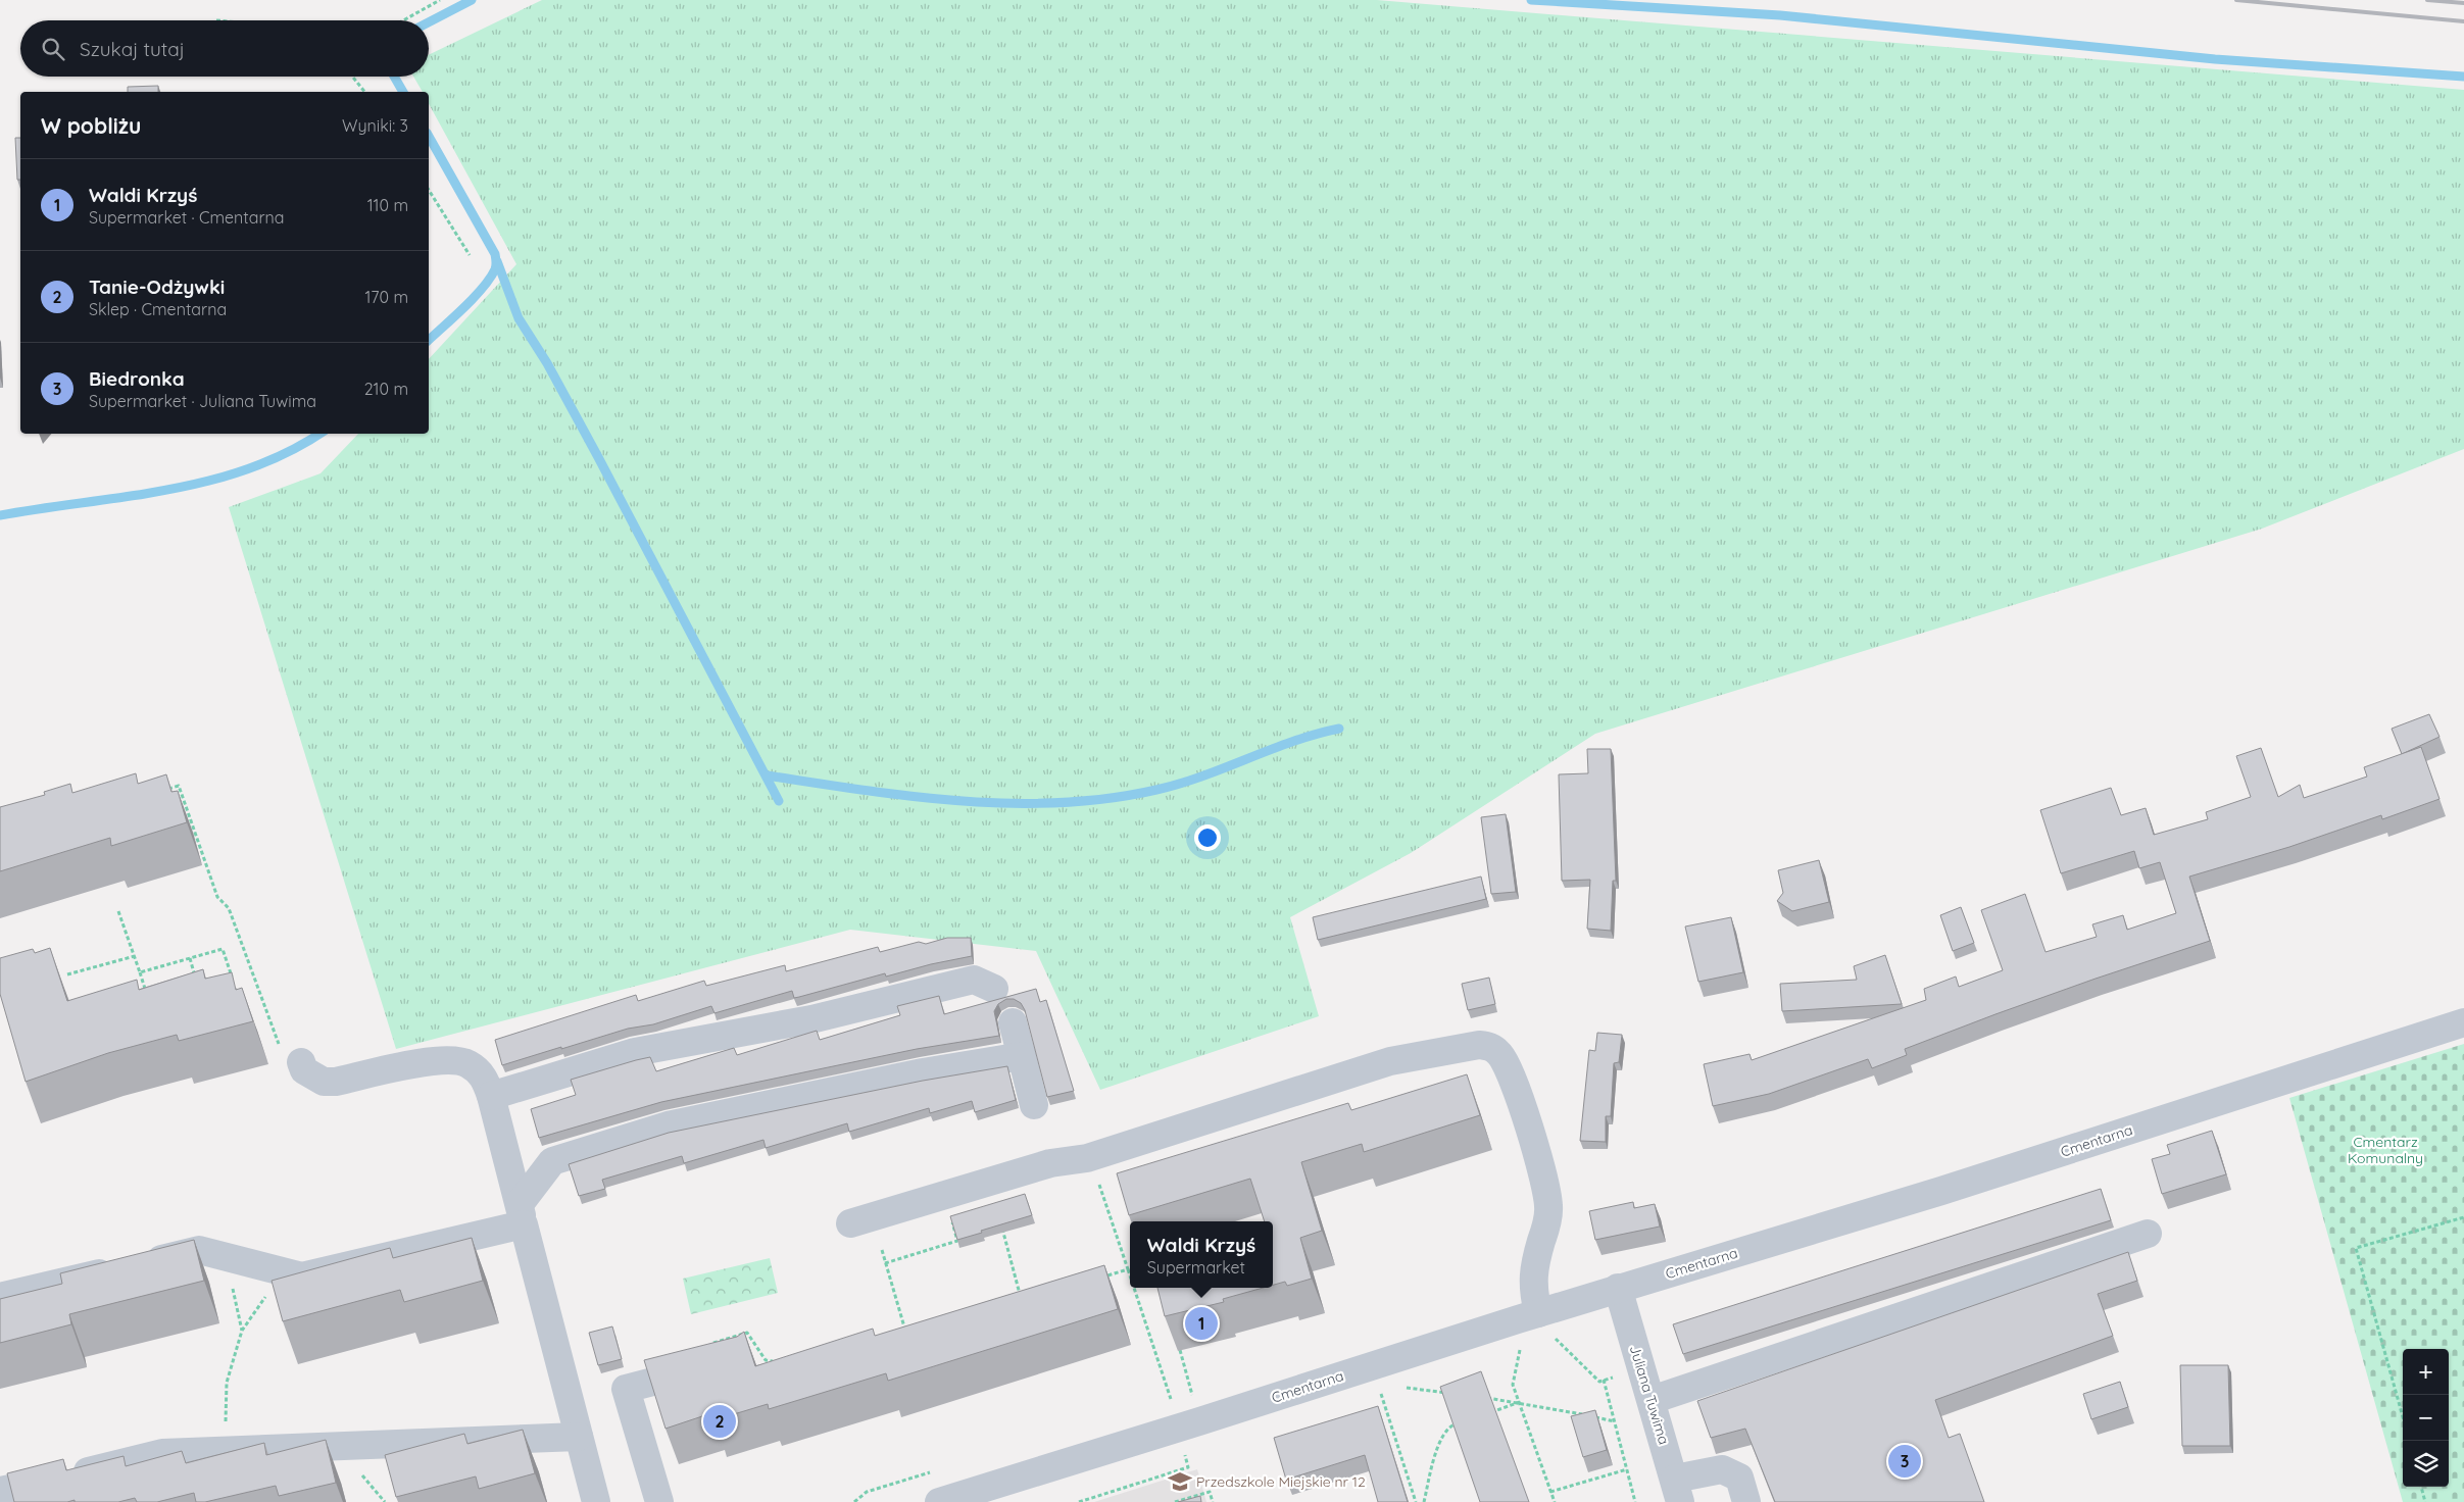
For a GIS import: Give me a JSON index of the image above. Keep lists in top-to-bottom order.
{
  "streets": {
    "street": ["Cmentarna", "Juliana Tuwima"]
  },
  "crossings": [
    ["Cmentarna", "Juliana Tuwima"]
  ],
  "parks": ["Cmentarz Komunalny"],
  "places": {
    "school or university": ["Przedszkole Miejskie nr 12"]
  },
  "page": {
    "search": "Szukaj tutaj",
    "heading": ["W pobliżu", "Wyniki: 3"],
    "list": [
      {
        "mark": "1",
        "name": "Waldi Krzyś",
        "note": "Supermarket · Cmentarna",
        "value": "110 m"
      },
      {
        "mark": "2",
        "name": "Tanie-Odżywki",
        "note": "Sklep · Cmentarna",
        "value": "170 m"
      },
      {
        "mark": "3",
        "name": "Biedronka",
        "note": "Supermarket · Juliana Tuwima",
        "value": "210 m"
      }
    ],
    "popup": ["Waldi Krzyś", "Supermarket"],
    "pins": ["1", "2", "3"],
    "map_buttons": ["+", "−"]
  }
}
